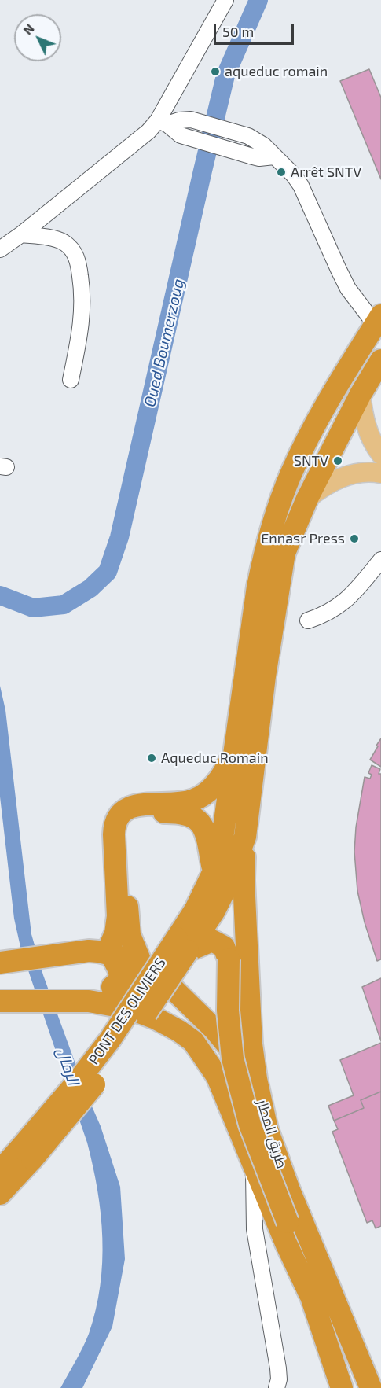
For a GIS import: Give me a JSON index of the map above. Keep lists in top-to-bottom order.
{
  "streets": {
    "highway": ["PONT DES OLIVIERS", "طريق المطار"]
  },
  "water": ["Oued Boumerzoug", "الرمال"],
  "places": [
    "aqueduc romain",
    "Arrêt SNTV",
    "SNTV",
    "Ennasr Press",
    "Aqueduc Romain"
  ],
  "scale_bar": "50 m",
  "north": "top left"
}
